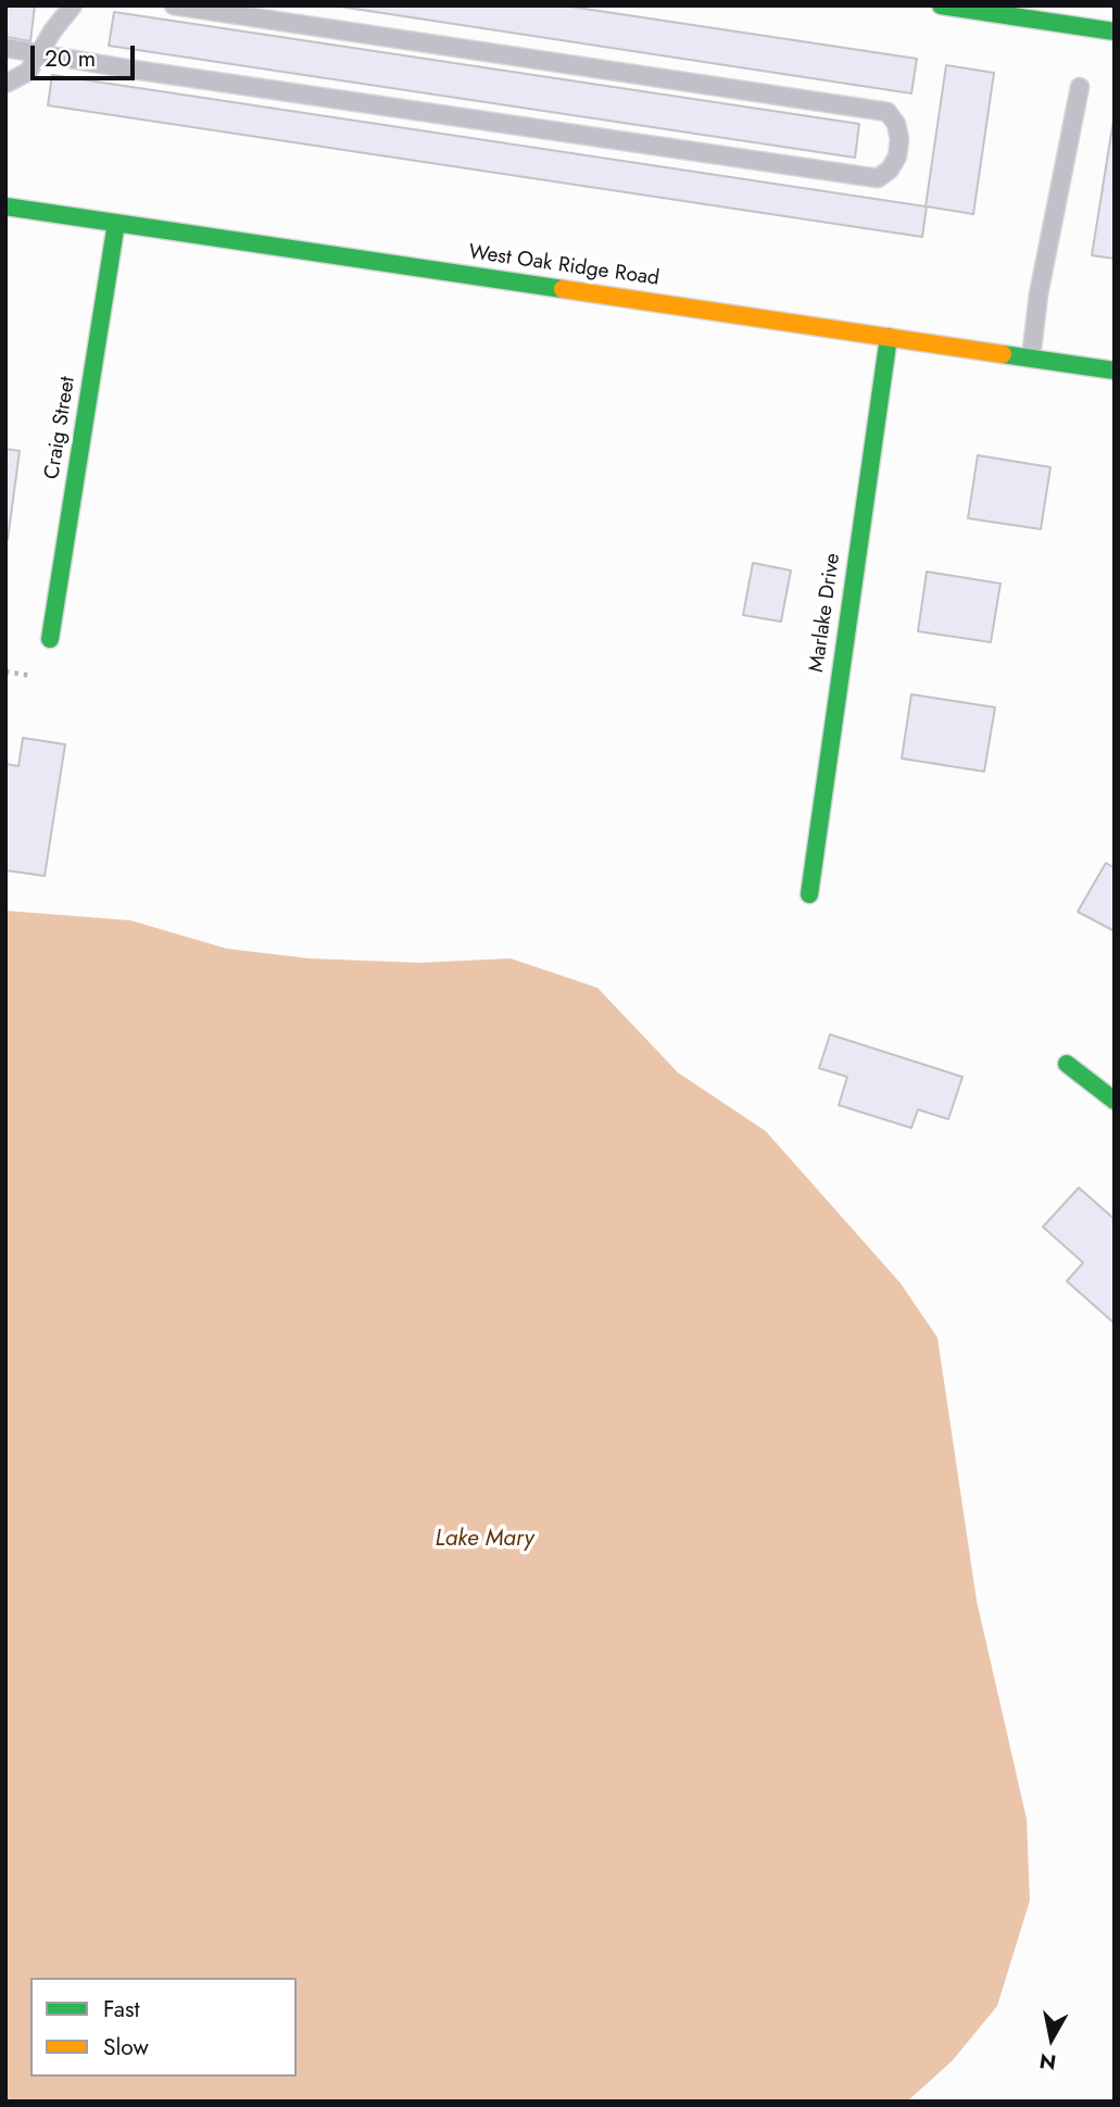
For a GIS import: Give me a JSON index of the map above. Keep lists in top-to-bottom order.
{
  "streets": {
    "street": ["West Oak Ridge Road", "Craig Street", "Marlake Drive"]
  },
  "crossings": [
    ["West Oak Ridge Road", "Craig Street"],
    ["West Oak Ridge Road", "Marlake Drive"]
  ],
  "water": ["Lake Mary"],
  "legend": ["Fast", "Slow"],
  "scale_bar": "20 m",
  "north": "bottom"
}
